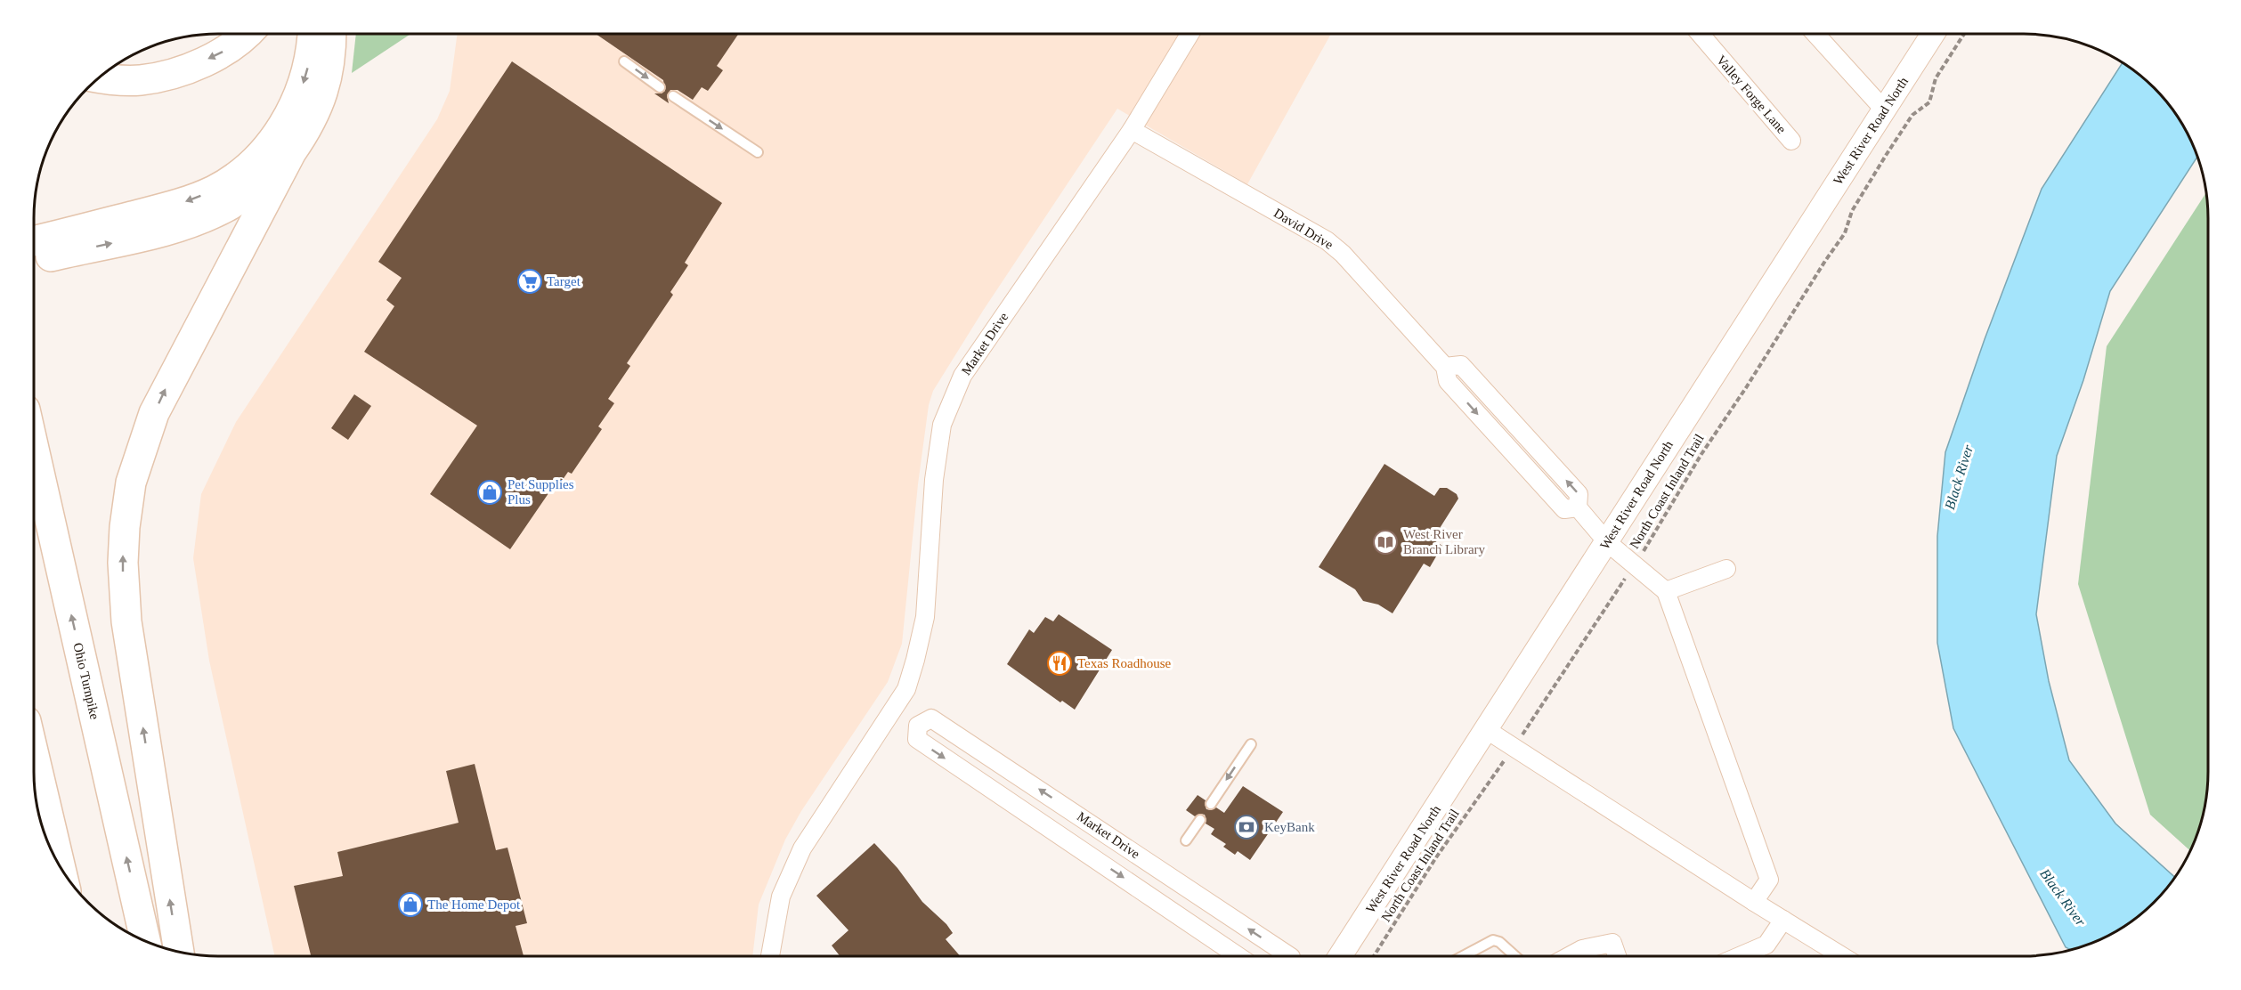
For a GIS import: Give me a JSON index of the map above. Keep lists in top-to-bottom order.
{
  "streets": {
    "highway": ["Ohio Turnpike"],
    "street": [
      "Valley Forge Lane",
      "West River Road North",
      "David Drive",
      "Market Drive"
    ],
    "path": ["North Coast Inland Trail"]
  },
  "crossings": [
    ["West River Road North", "David Drive"],
    ["David Drive", "Market Drive"],
    ["David Drive", "North Coast Inland Trail"]
  ],
  "one_way": ["Ohio Turnpike"],
  "water": ["Black River"],
  "places": {
    "supermarket": ["Target"],
    "shop": ["Pet Supplies Plus", "The Home Depot"],
    "library": ["West River Branch Library"],
    "restaurant": ["Texas Roadhouse"],
    "bank": ["KeyBank"]
  }
}
